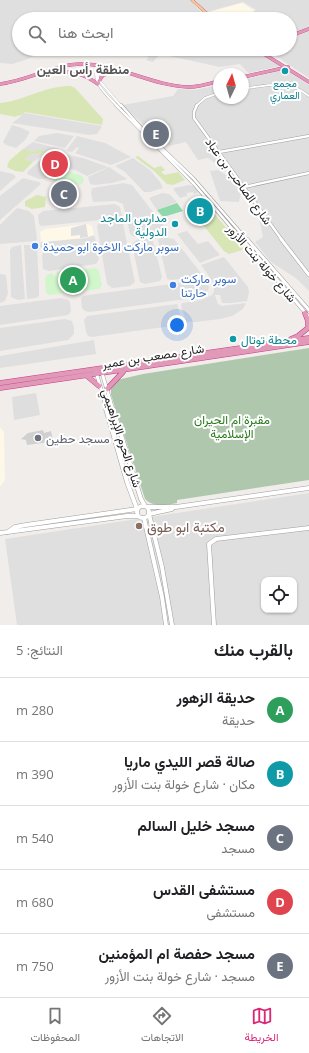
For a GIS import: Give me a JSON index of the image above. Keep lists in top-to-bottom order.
{
  "streets": {
    "highway": ["شارع مصعب بن عمير"],
    "street": ["شارع الصاحب بن عباد", "شارع خولة بنت الأزور", "شارع الحرم الإبراهيمي"]
  },
  "crossings": [
    ["شارع مصعب بن عمير", "شارع الحرم الإبراهيمي"]
  ],
  "districts": ["منطقة رأس العين"],
  "parks": ["مقبرة ام الحيران الإسلامية"],
  "places": [
    "مجمع العماري",
    "مدارس الماجد الدولية",
    "سوبر ماركت الاخوة ابو حميدة",
    "سوبر ماركت حارتنا",
    "محطة توتال",
    "مسجد حطين",
    "مكتبة ابو طوق"
  ],
  "north": "top",
  "page": {
    "search": "ابحث هنا",
    "pins": [
      "E",
      "D",
      "C",
      "B",
      "A"
    ],
    "heading": ["بالقرب منك", "النتائج: 5"],
    "list": [
      {
        "mark": "A",
        "name": "حديقة الزهور",
        "note": "حديقة",
        "value": "280 m"
      },
      {
        "mark": "B",
        "name": "صالة قصر الليدي ماريا",
        "note": "مكان · شارع خولة بنت الأزور",
        "value": "390 m"
      },
      {
        "mark": "C",
        "name": "مسجد خليل السالم",
        "note": "مسجد",
        "value": "540 m"
      },
      {
        "mark": "D",
        "name": "مستشفى القدس",
        "note": "مستشفى",
        "value": "680 m"
      },
      {
        "mark": "E",
        "name": "مسجد حفصة ام المؤمنين",
        "note": "مسجد · شارع خولة بنت الأزور",
        "value": "750 m"
      }
    ],
    "nav": ["الخريطة", "الاتجاهات", "المحفوظات"]
  }
}
